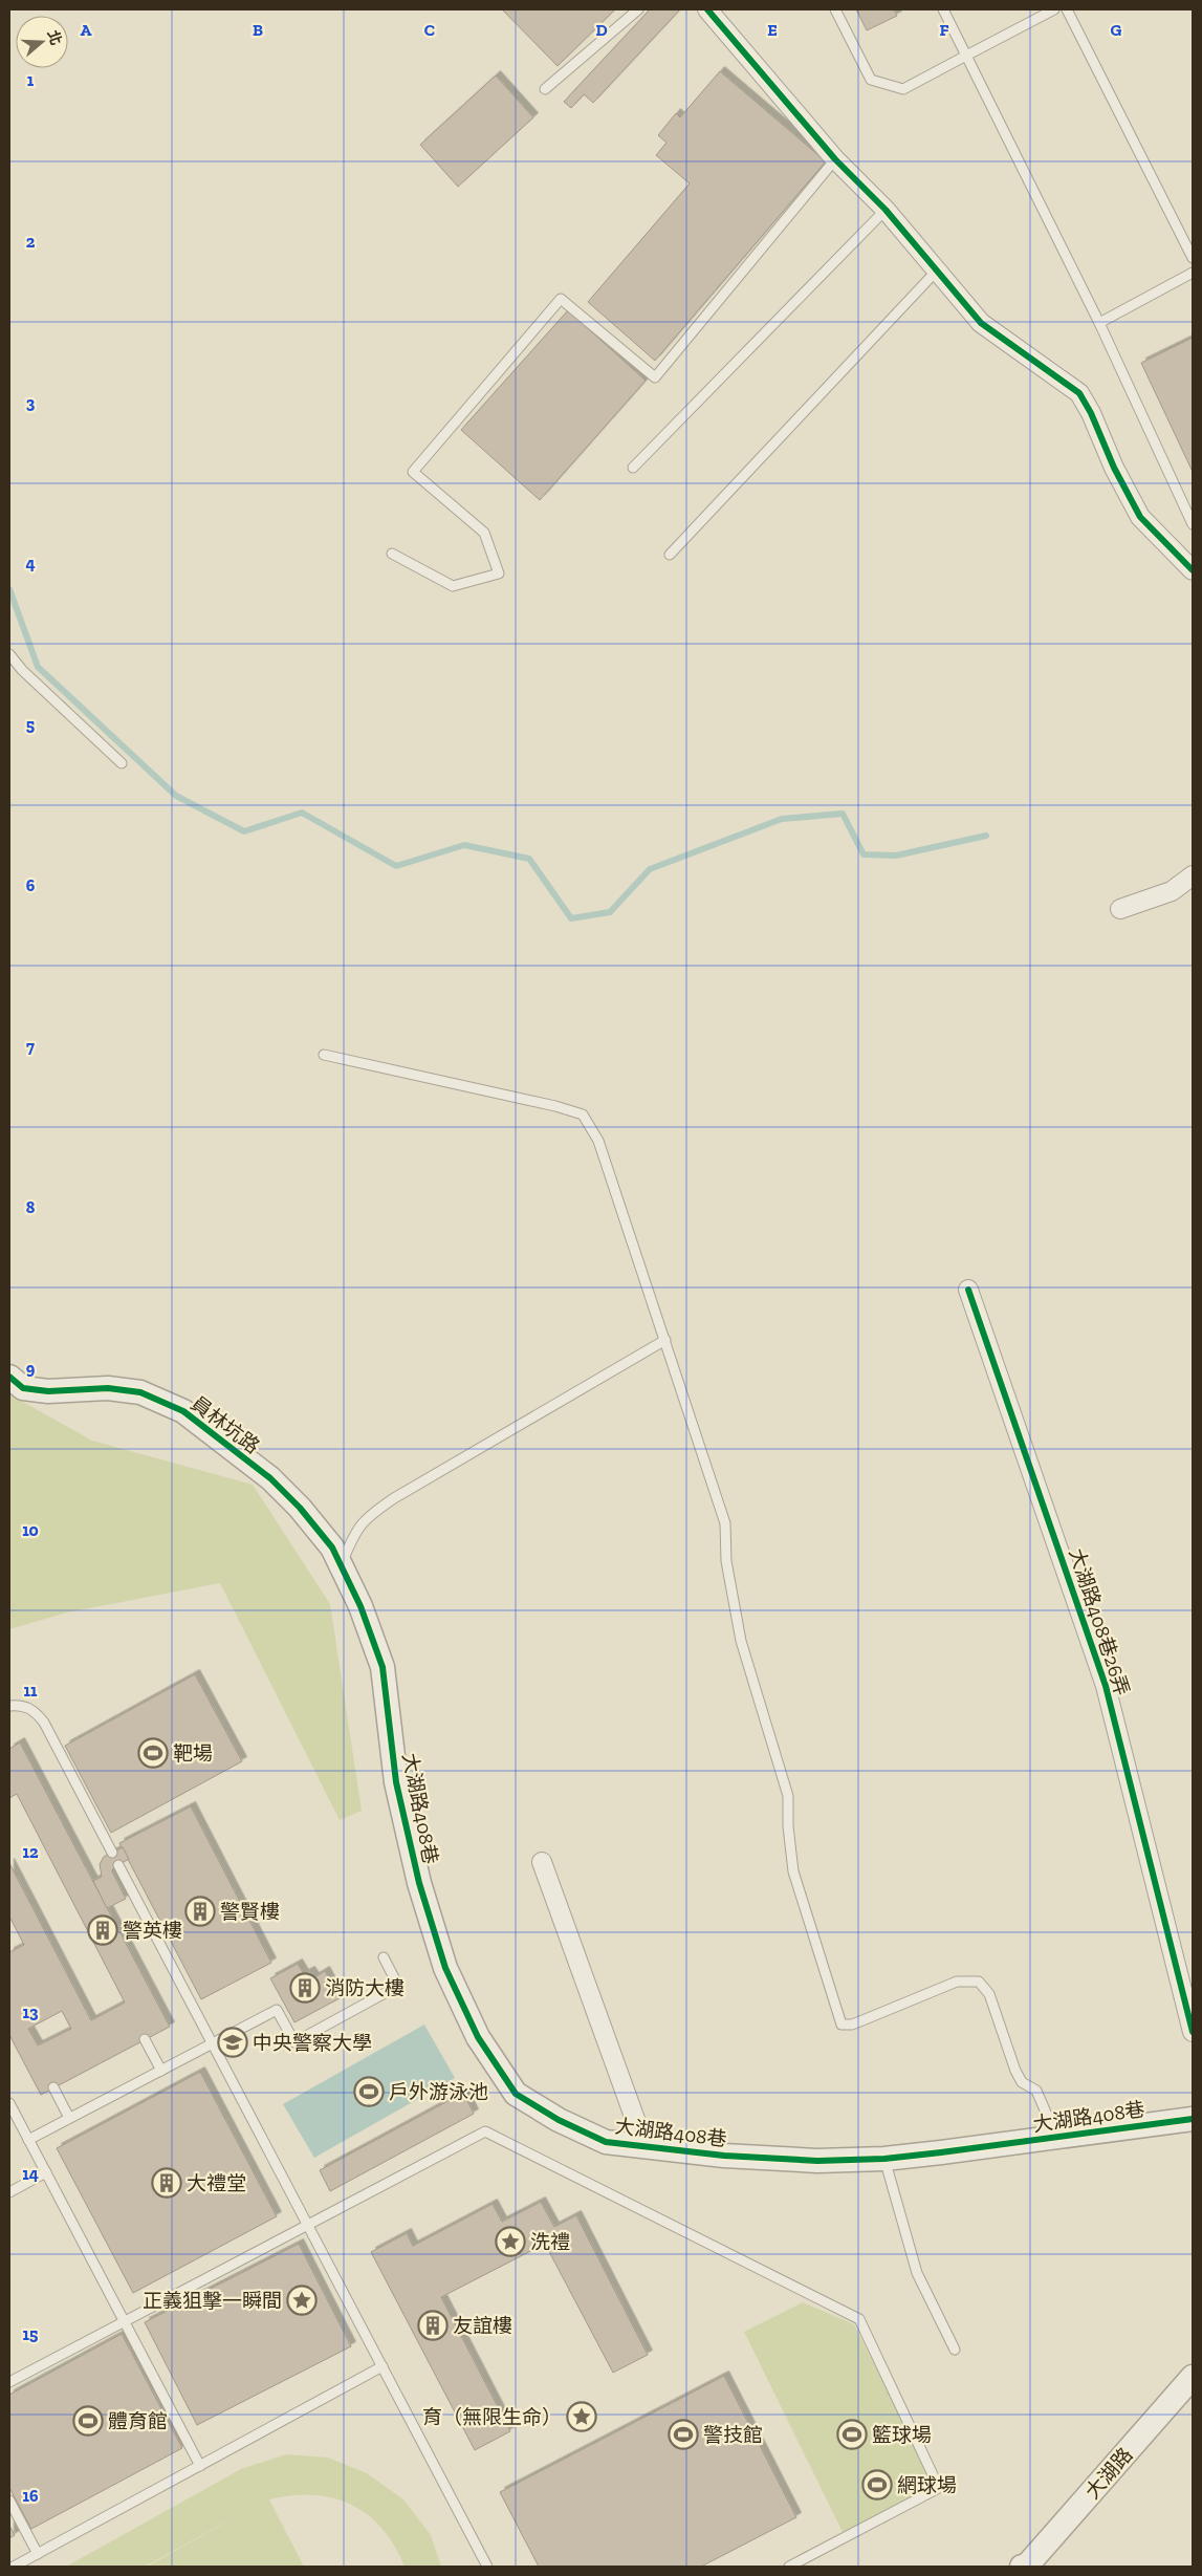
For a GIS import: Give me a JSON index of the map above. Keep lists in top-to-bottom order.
{
  "streets": {
    "street": [
      "員林坑路",
      "大湖路408巷26弄",
      "大湖路408巷",
      "大湖路"
    ]
  },
  "crossings": [
    ["員林坑路", "大湖路408巷"]
  ],
  "places": {
    "sports": [
      "靶場",
      "戶外游泳池",
      "體育館",
      "警技館",
      "籃球場",
      "網球場"
    ],
    "building": [
      "警賢樓",
      "警英樓",
      "消防大樓",
      "大禮堂",
      "友誼樓"
    ],
    "school or university": ["中央警察大學"],
    "place": ["洗禮", "正義狙擊一瞬間", "育（無限生命）"]
  },
  "north": "right",
  "grid": {
    "columns": [
      "A",
      "B",
      "C",
      "D",
      "E",
      "F",
      "G"
    ],
    "rows": [
      "1",
      "2",
      "3",
      "4",
      "5",
      "6",
      "7",
      "8",
      "9",
      "10",
      "11",
      "12",
      "13",
      "14",
      "15",
      "16"
    ]
  }
}
